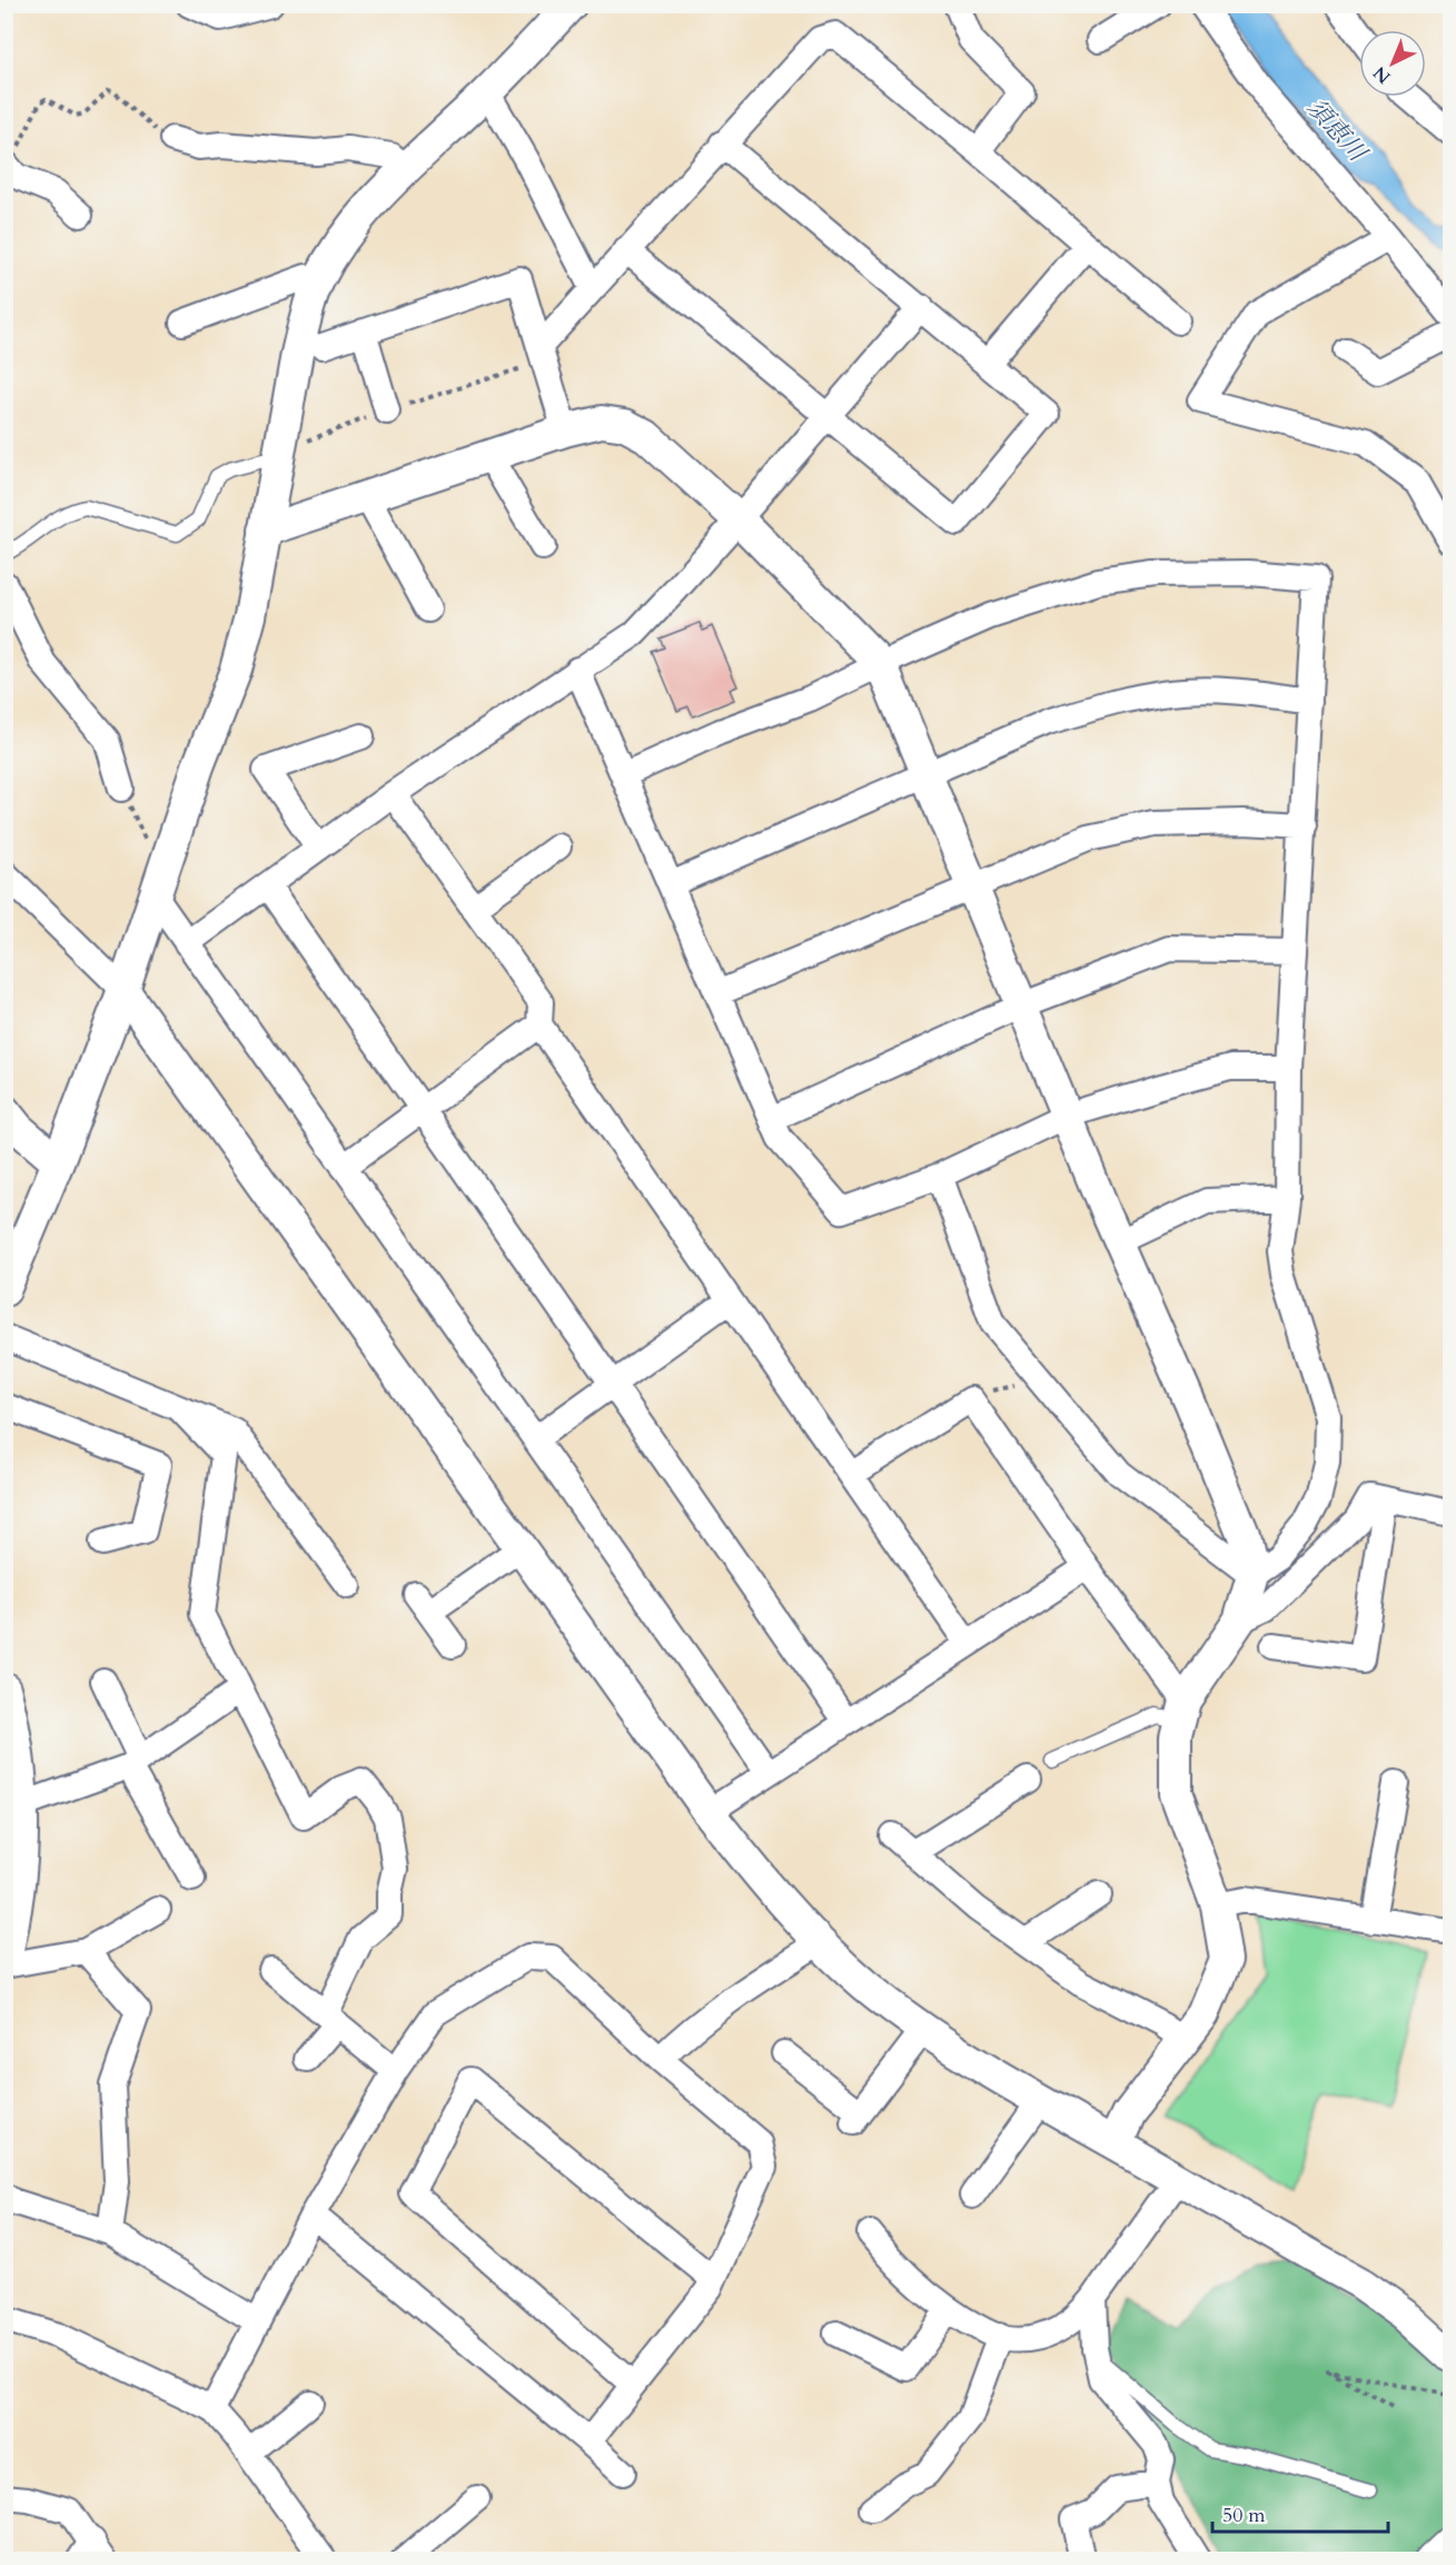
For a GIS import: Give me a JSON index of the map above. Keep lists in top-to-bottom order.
{
  "water": ["須恵川"],
  "scale_bar": "50 m",
  "north": "bottom left"
}
